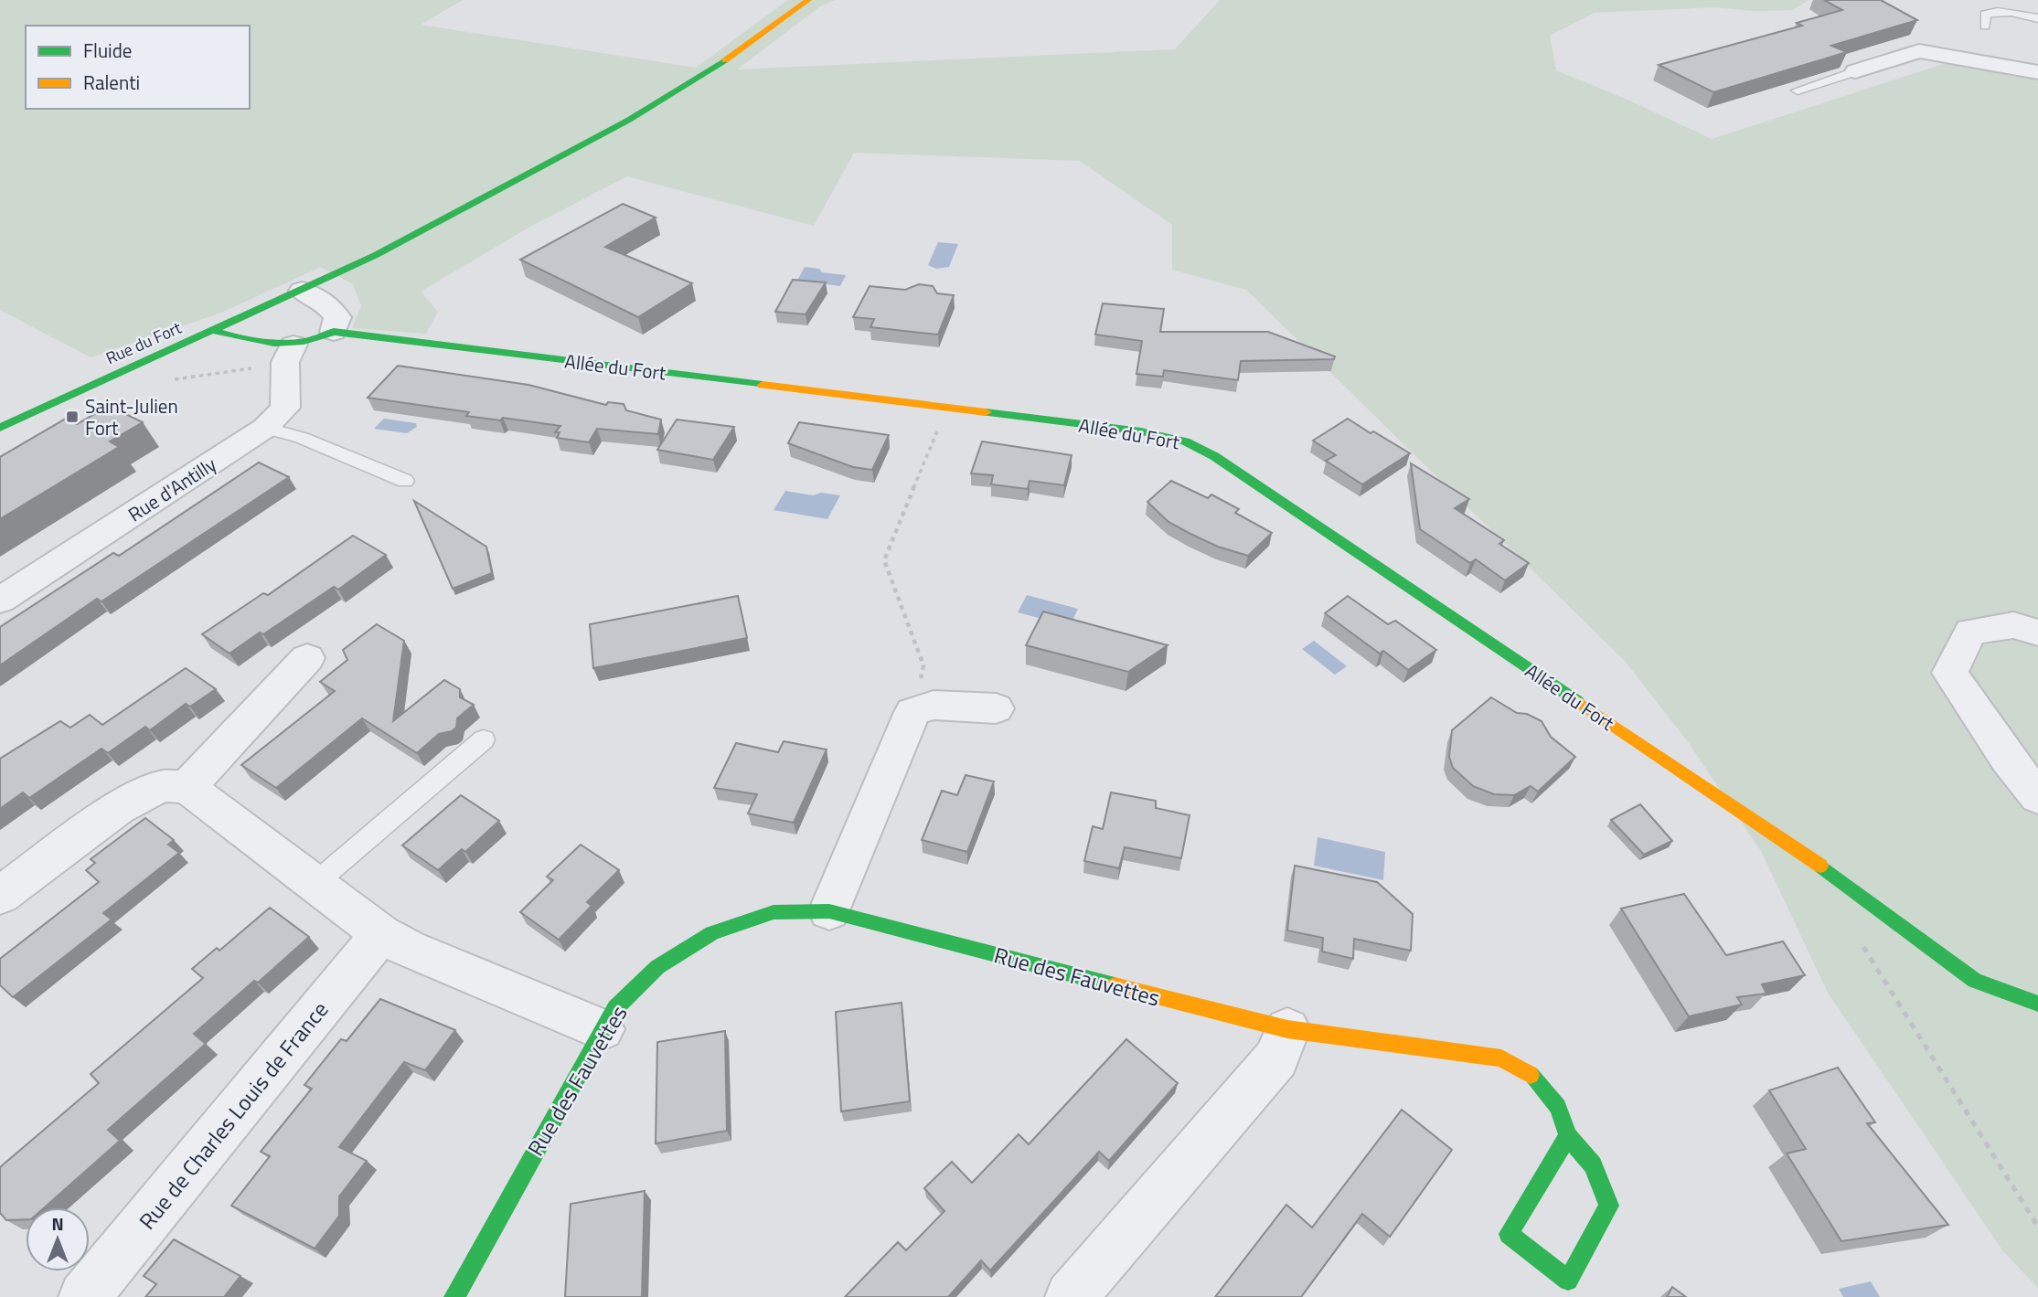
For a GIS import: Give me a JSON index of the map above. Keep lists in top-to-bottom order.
{
  "streets": {
    "street": [
      "Rue du Fort",
      "Allée du Fort",
      "Rue d'Antilly",
      "Rue des Fauvettes",
      "Rue de Charles Louis de France"
    ]
  },
  "crossings": [
    ["Rue du Fort", "Allée du Fort"],
    ["Allée du Fort", "Rue d'Antilly"]
  ],
  "places": {
    "transit": ["Saint-Julien Fort"]
  },
  "legend": ["Fluide", "Ralenti"],
  "north": "top"
}
